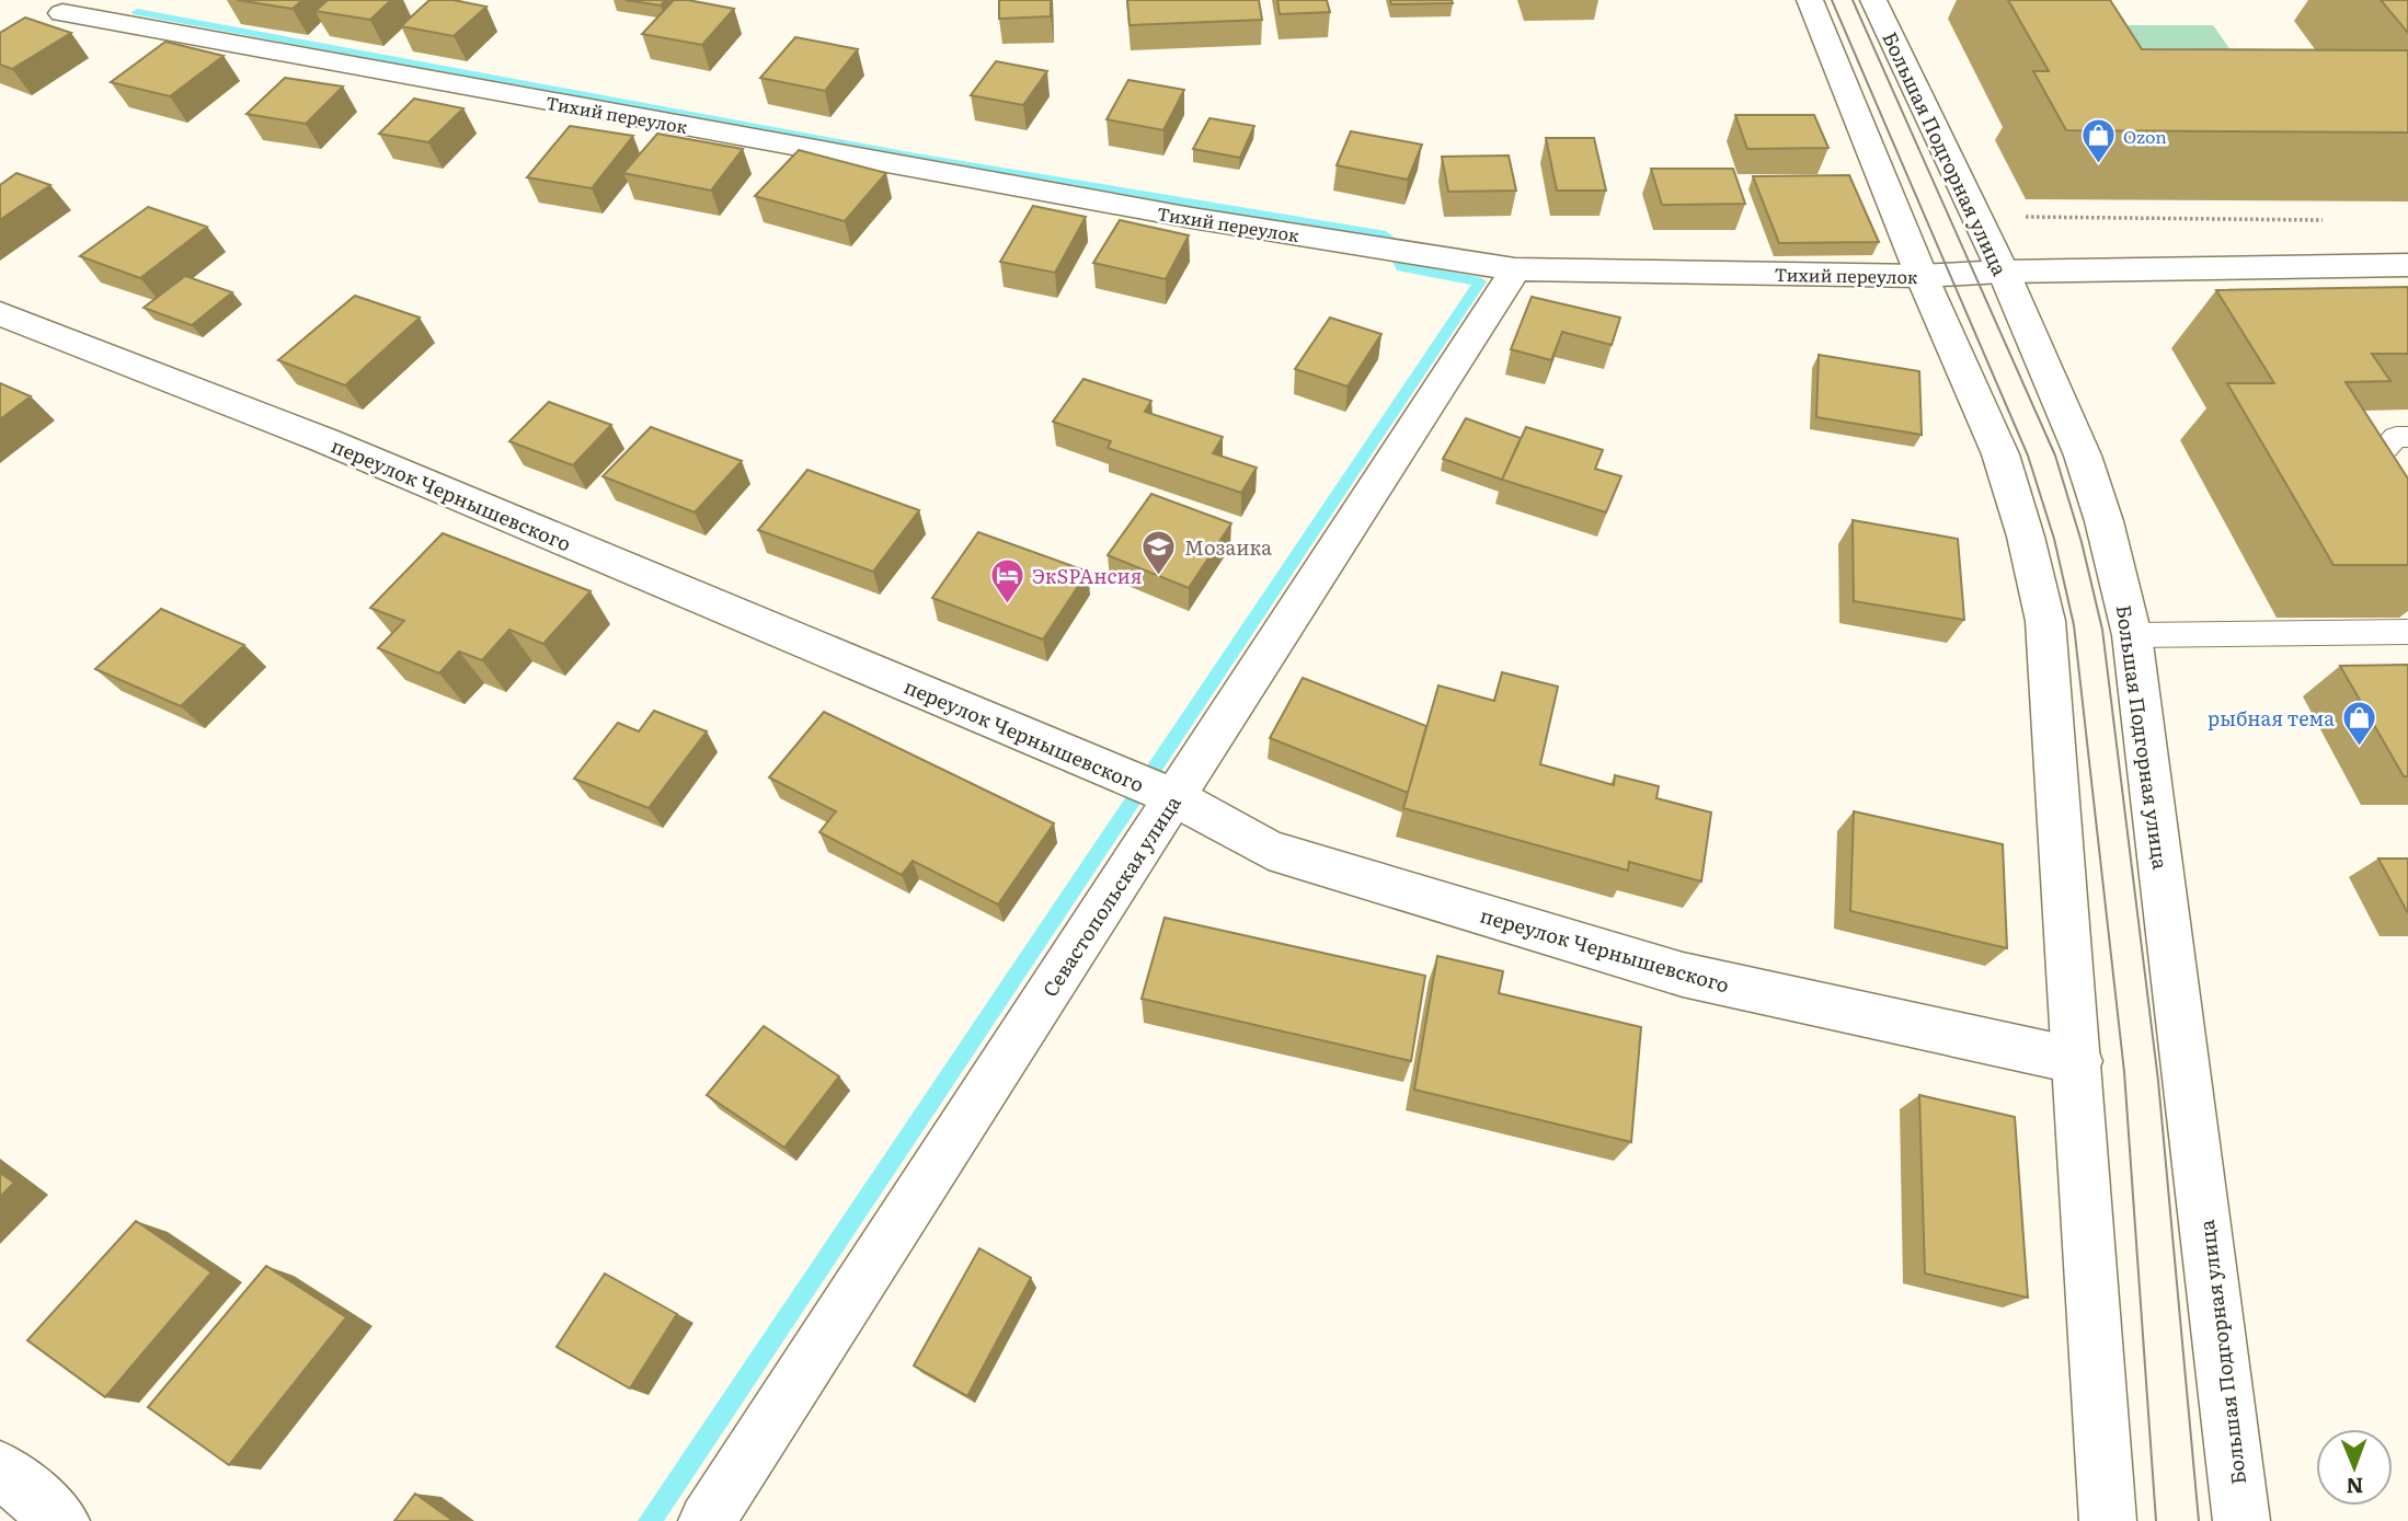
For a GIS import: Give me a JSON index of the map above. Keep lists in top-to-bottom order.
{
  "streets": {
    "street": [
      "Тихий переулок",
      "Большая Подгорная улица",
      "переулок Чернышевского",
      "Севастопольская улица"
    ]
  },
  "crossings": [
    ["Тихий переулок", "Большая Подгорная улица"],
    ["Тихий переулок", "Севастопольская улица"],
    ["переулок Чернышевского", "Севастопольская улица"]
  ],
  "places": {
    "shop": ["Ozon", "рыбная тема"],
    "school or university": ["Мозаика"],
    "hotel": ["ЭкSPAнсия"]
  },
  "north": "bottom"
}
